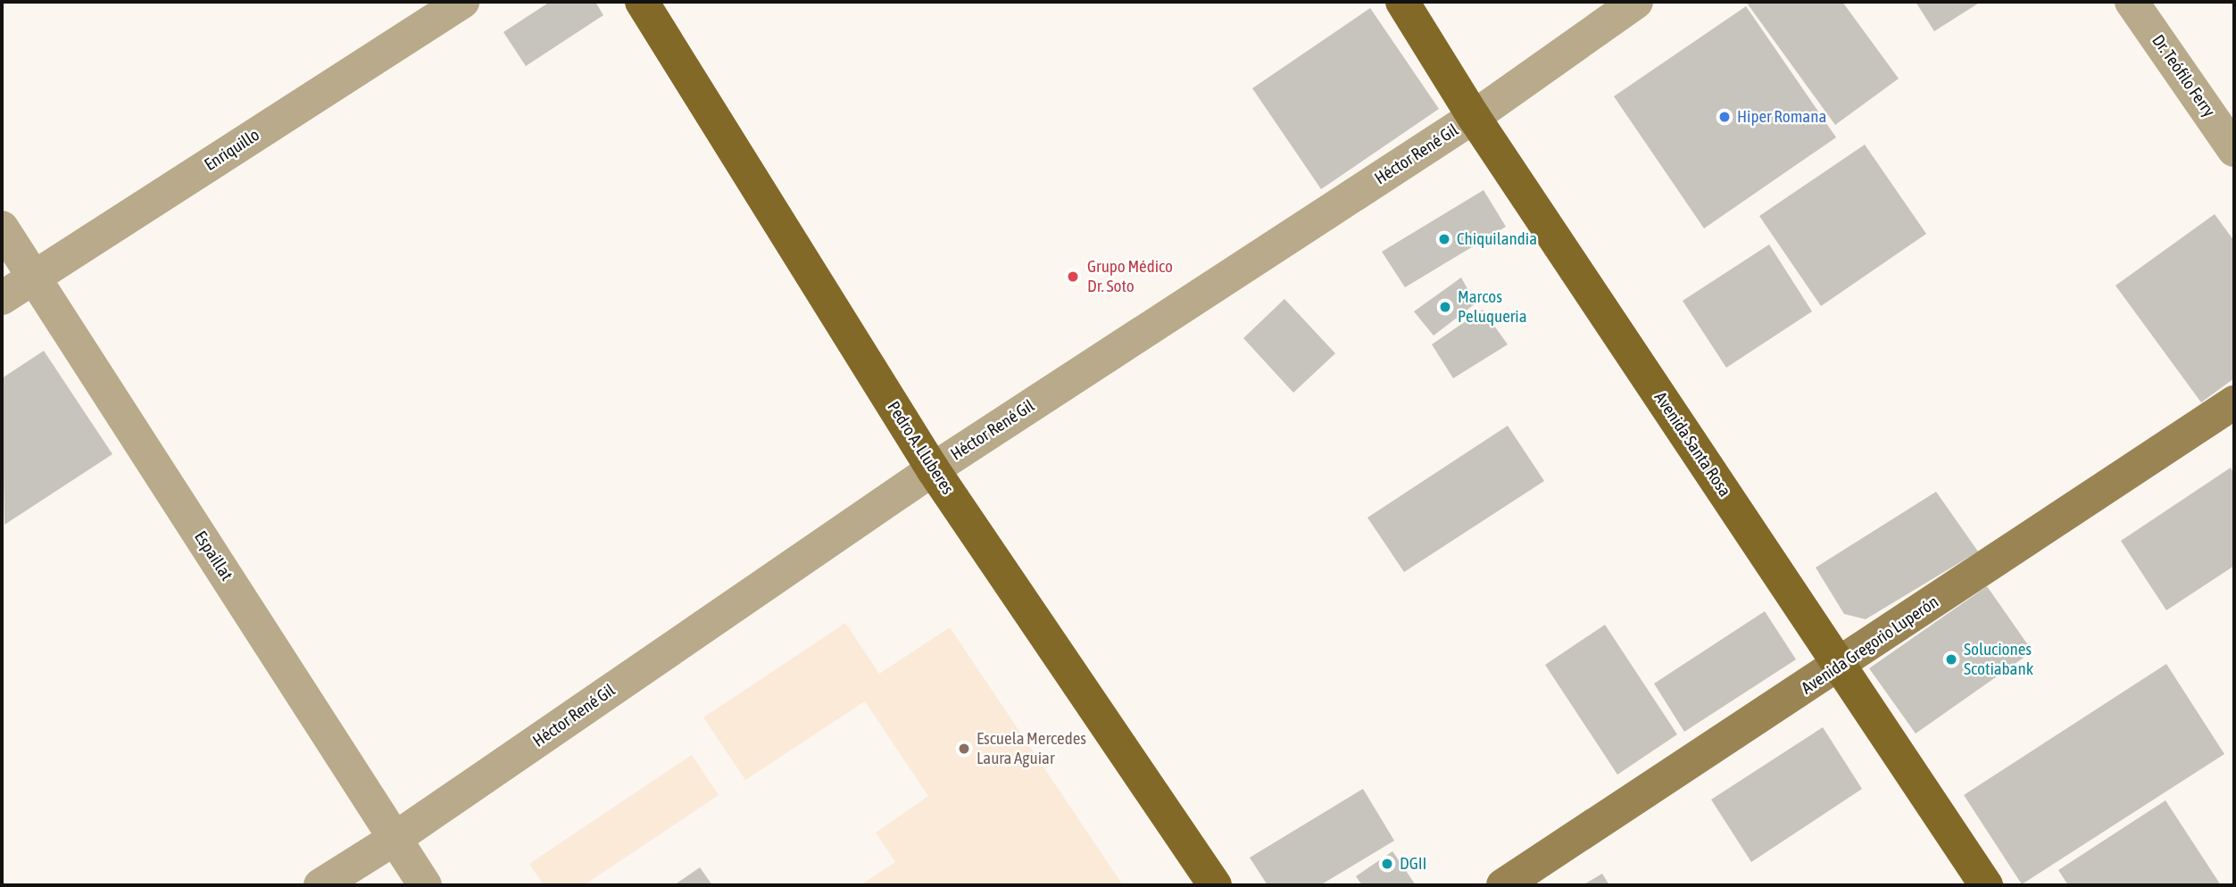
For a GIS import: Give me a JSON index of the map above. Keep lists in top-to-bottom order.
{
  "streets": {
    "main road": ["Avenida Santa Rosa", "Pedro A. Lluberes", "Avenida Gregorio Luperón"],
    "street": [
      "Dr. Teófilo Ferry",
      "Enriquillo",
      "Héctor René Gil",
      "Espaillat"
    ]
  },
  "crossings": [
    ["Enriquillo", "Espaillat"],
    ["Héctor René Gil", "Avenida Santa Rosa"],
    ["Héctor René Gil", "Pedro A. Lluberes"],
    ["Héctor René Gil", "Espaillat"],
    ["Avenida Santa Rosa", "Avenida Gregorio Luperón"]
  ],
  "places": [
    "Hiper Romana",
    "Chiquilandia",
    "Grupo Médico Dr. Soto",
    "Marcos Peluqueria",
    "Soluciones Scotiabank",
    "Escuela Mercedes Laura Aguiar",
    "DGII"
  ]
}
